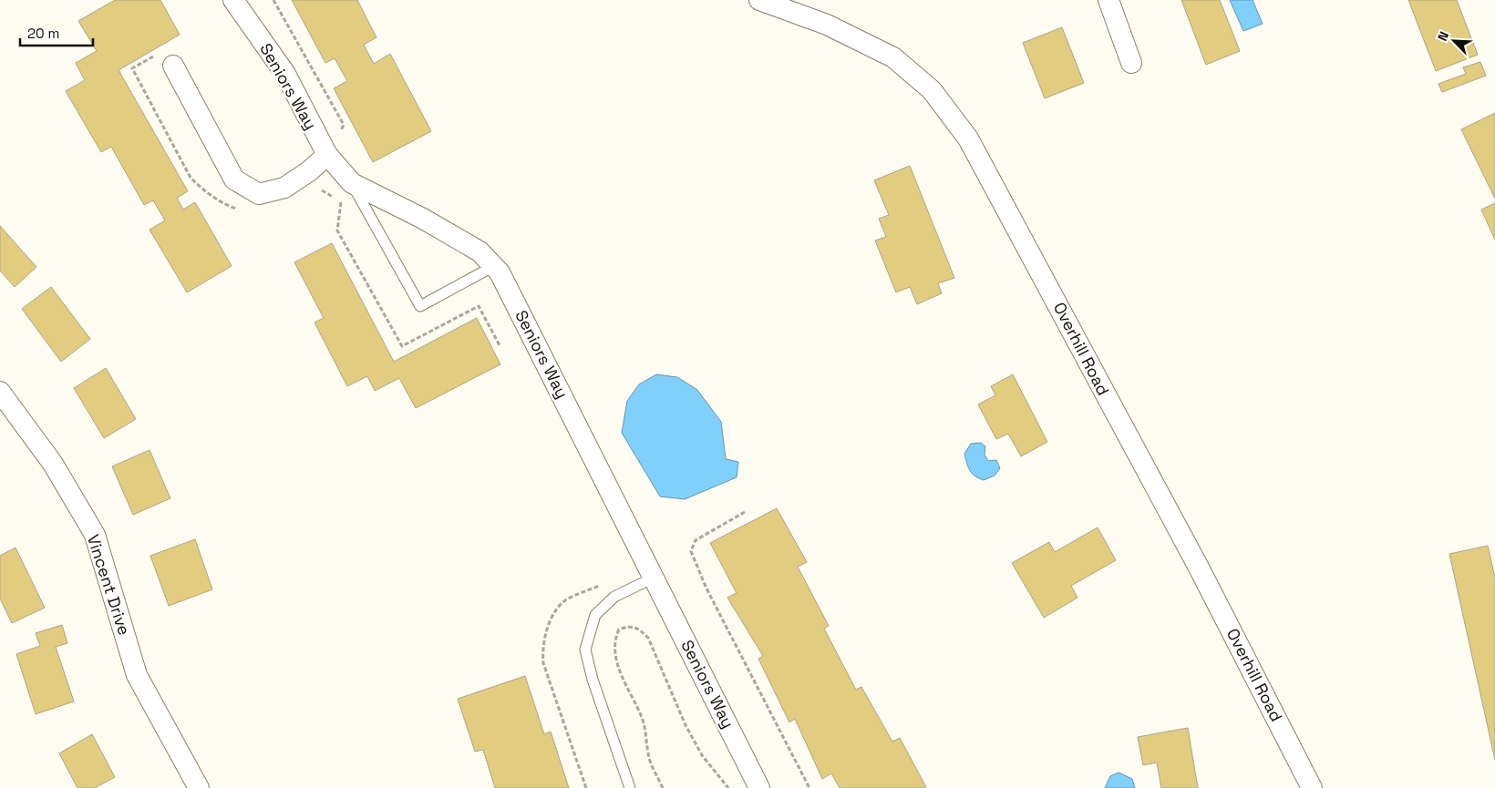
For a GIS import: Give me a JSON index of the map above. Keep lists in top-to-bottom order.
{
  "streets": {
    "street": ["Seniors Way", "Overhill Road", "Vincent Drive"]
  },
  "scale_bar": "20 m",
  "north": "top left"
}
